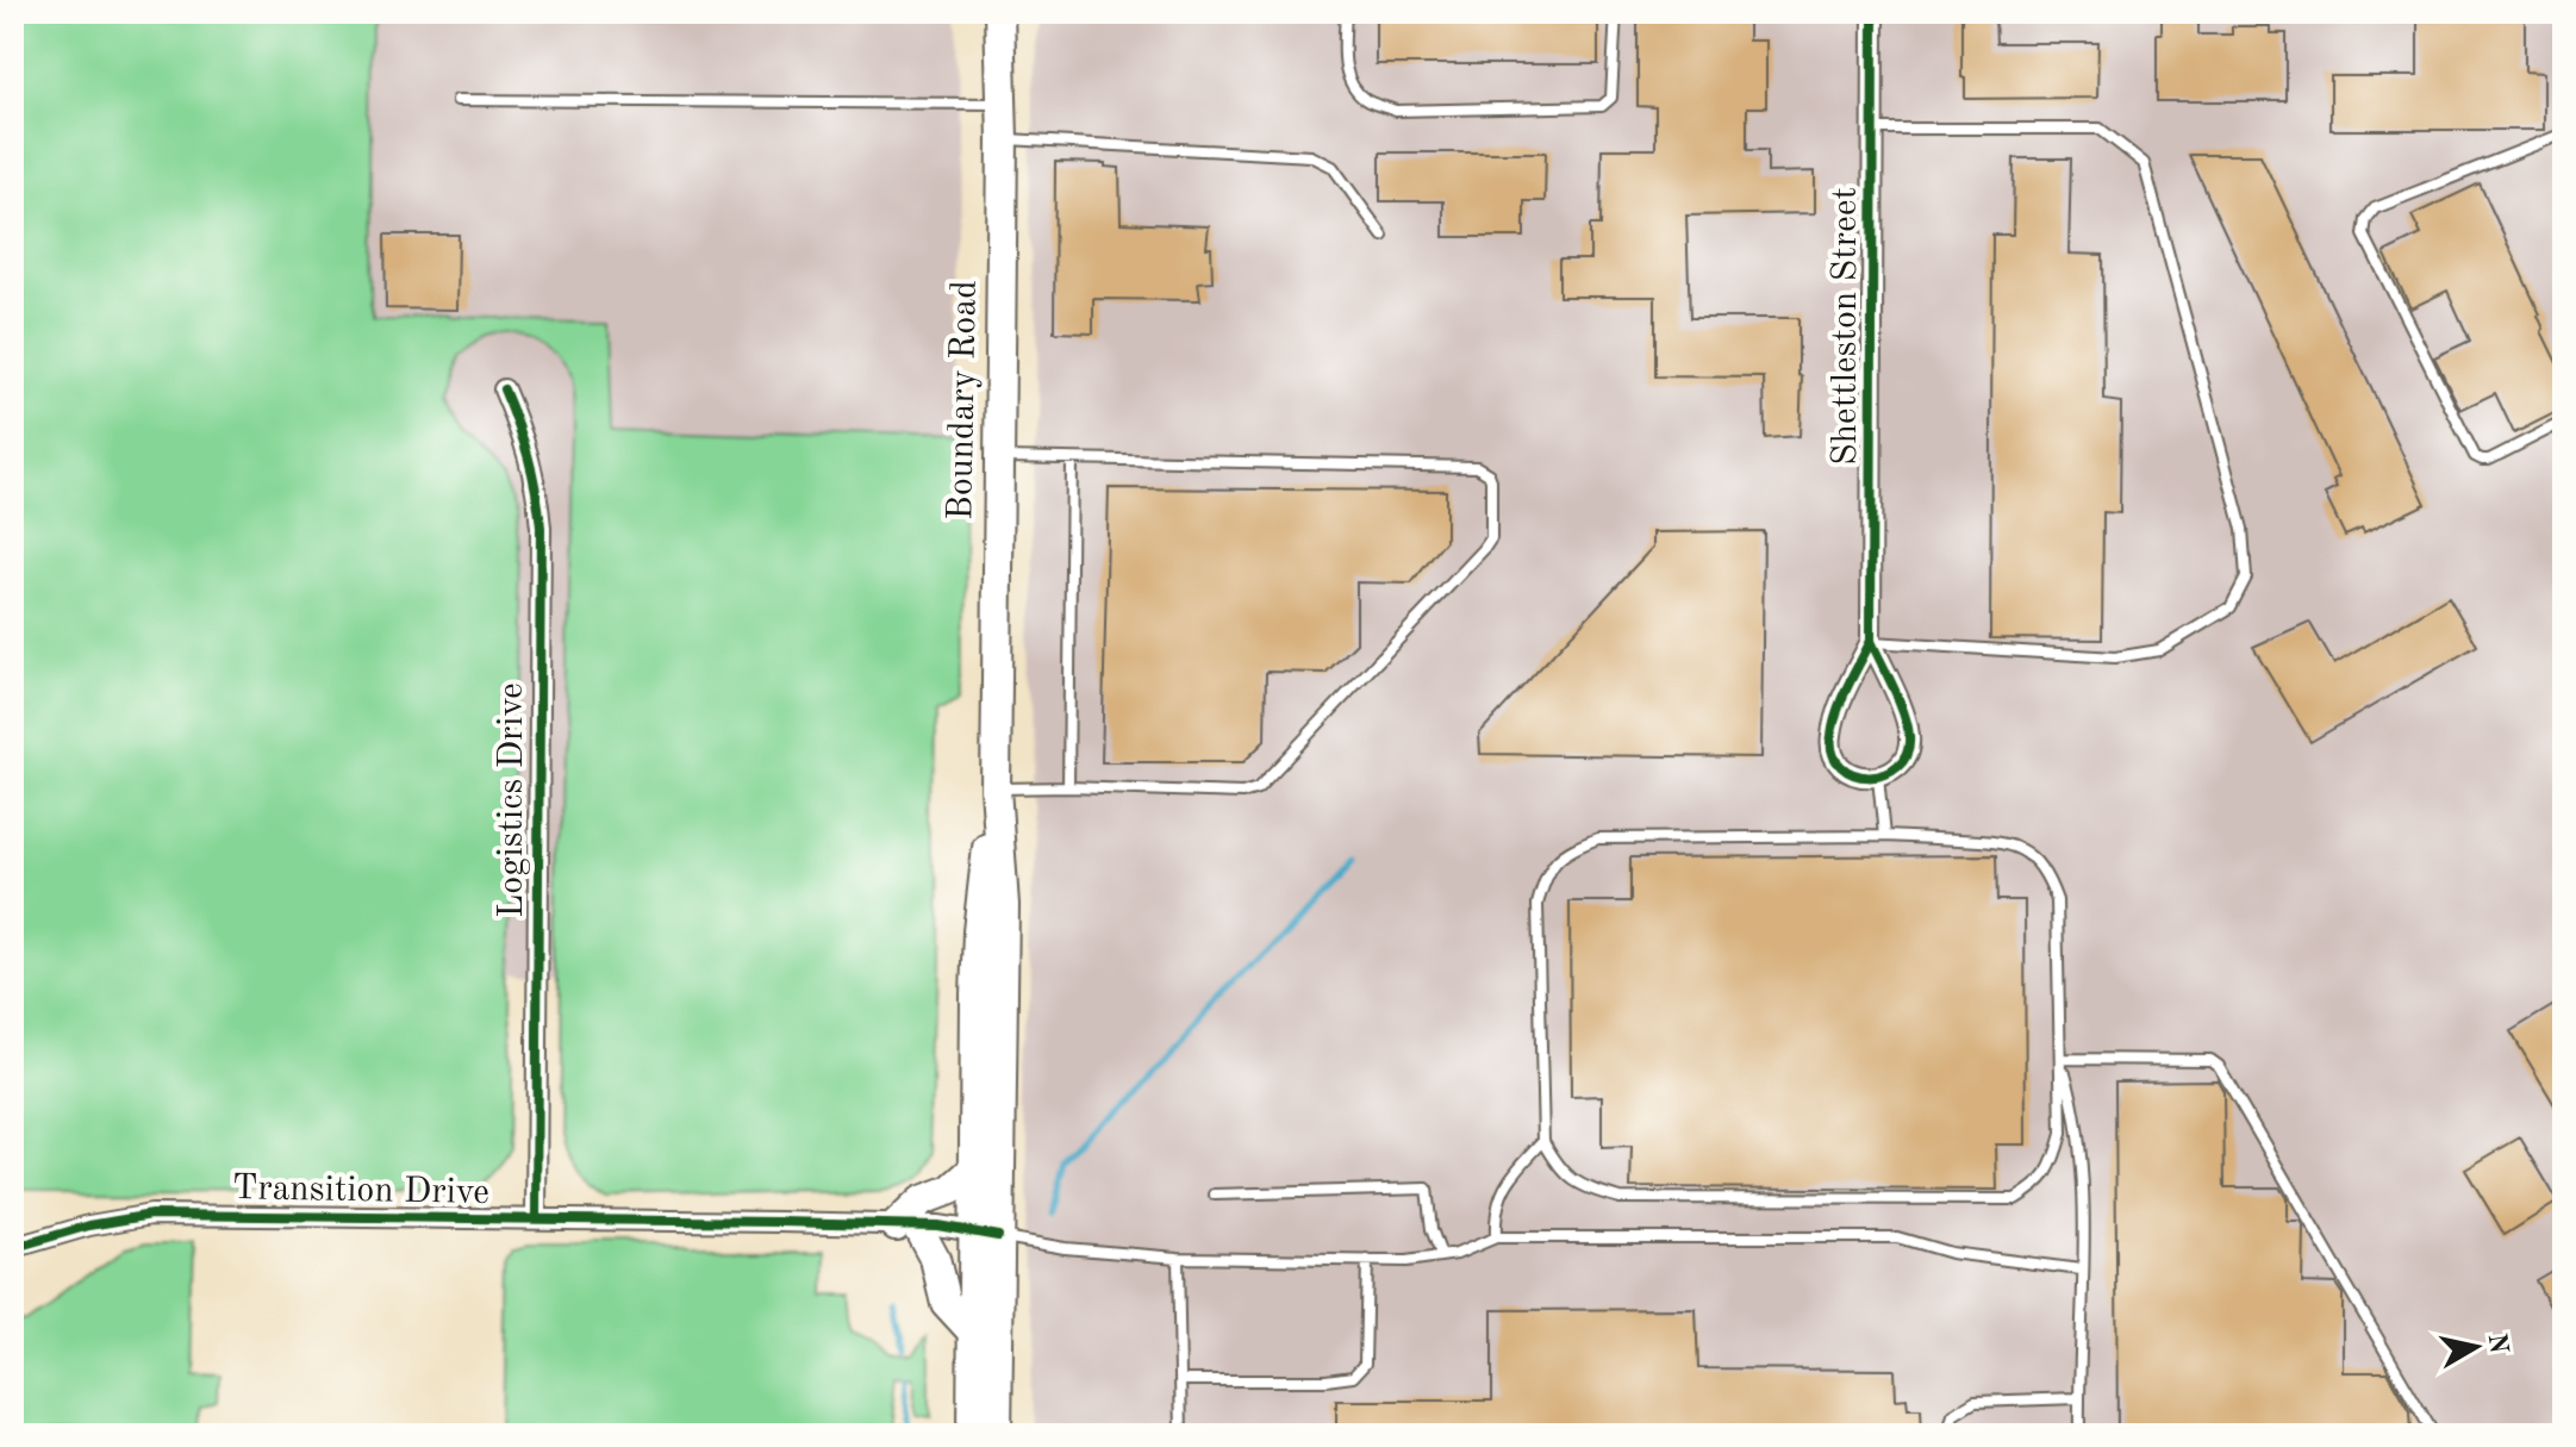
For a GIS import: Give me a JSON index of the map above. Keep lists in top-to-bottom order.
{
  "streets": {
    "main road": ["Boundary Road"],
    "street": ["Shettleston Street", "Logistics Drive", "Transition Drive"]
  },
  "crossings": [
    ["Boundary Road", "Transition Drive"],
    ["Logistics Drive", "Transition Drive"]
  ],
  "north": "right"
}
